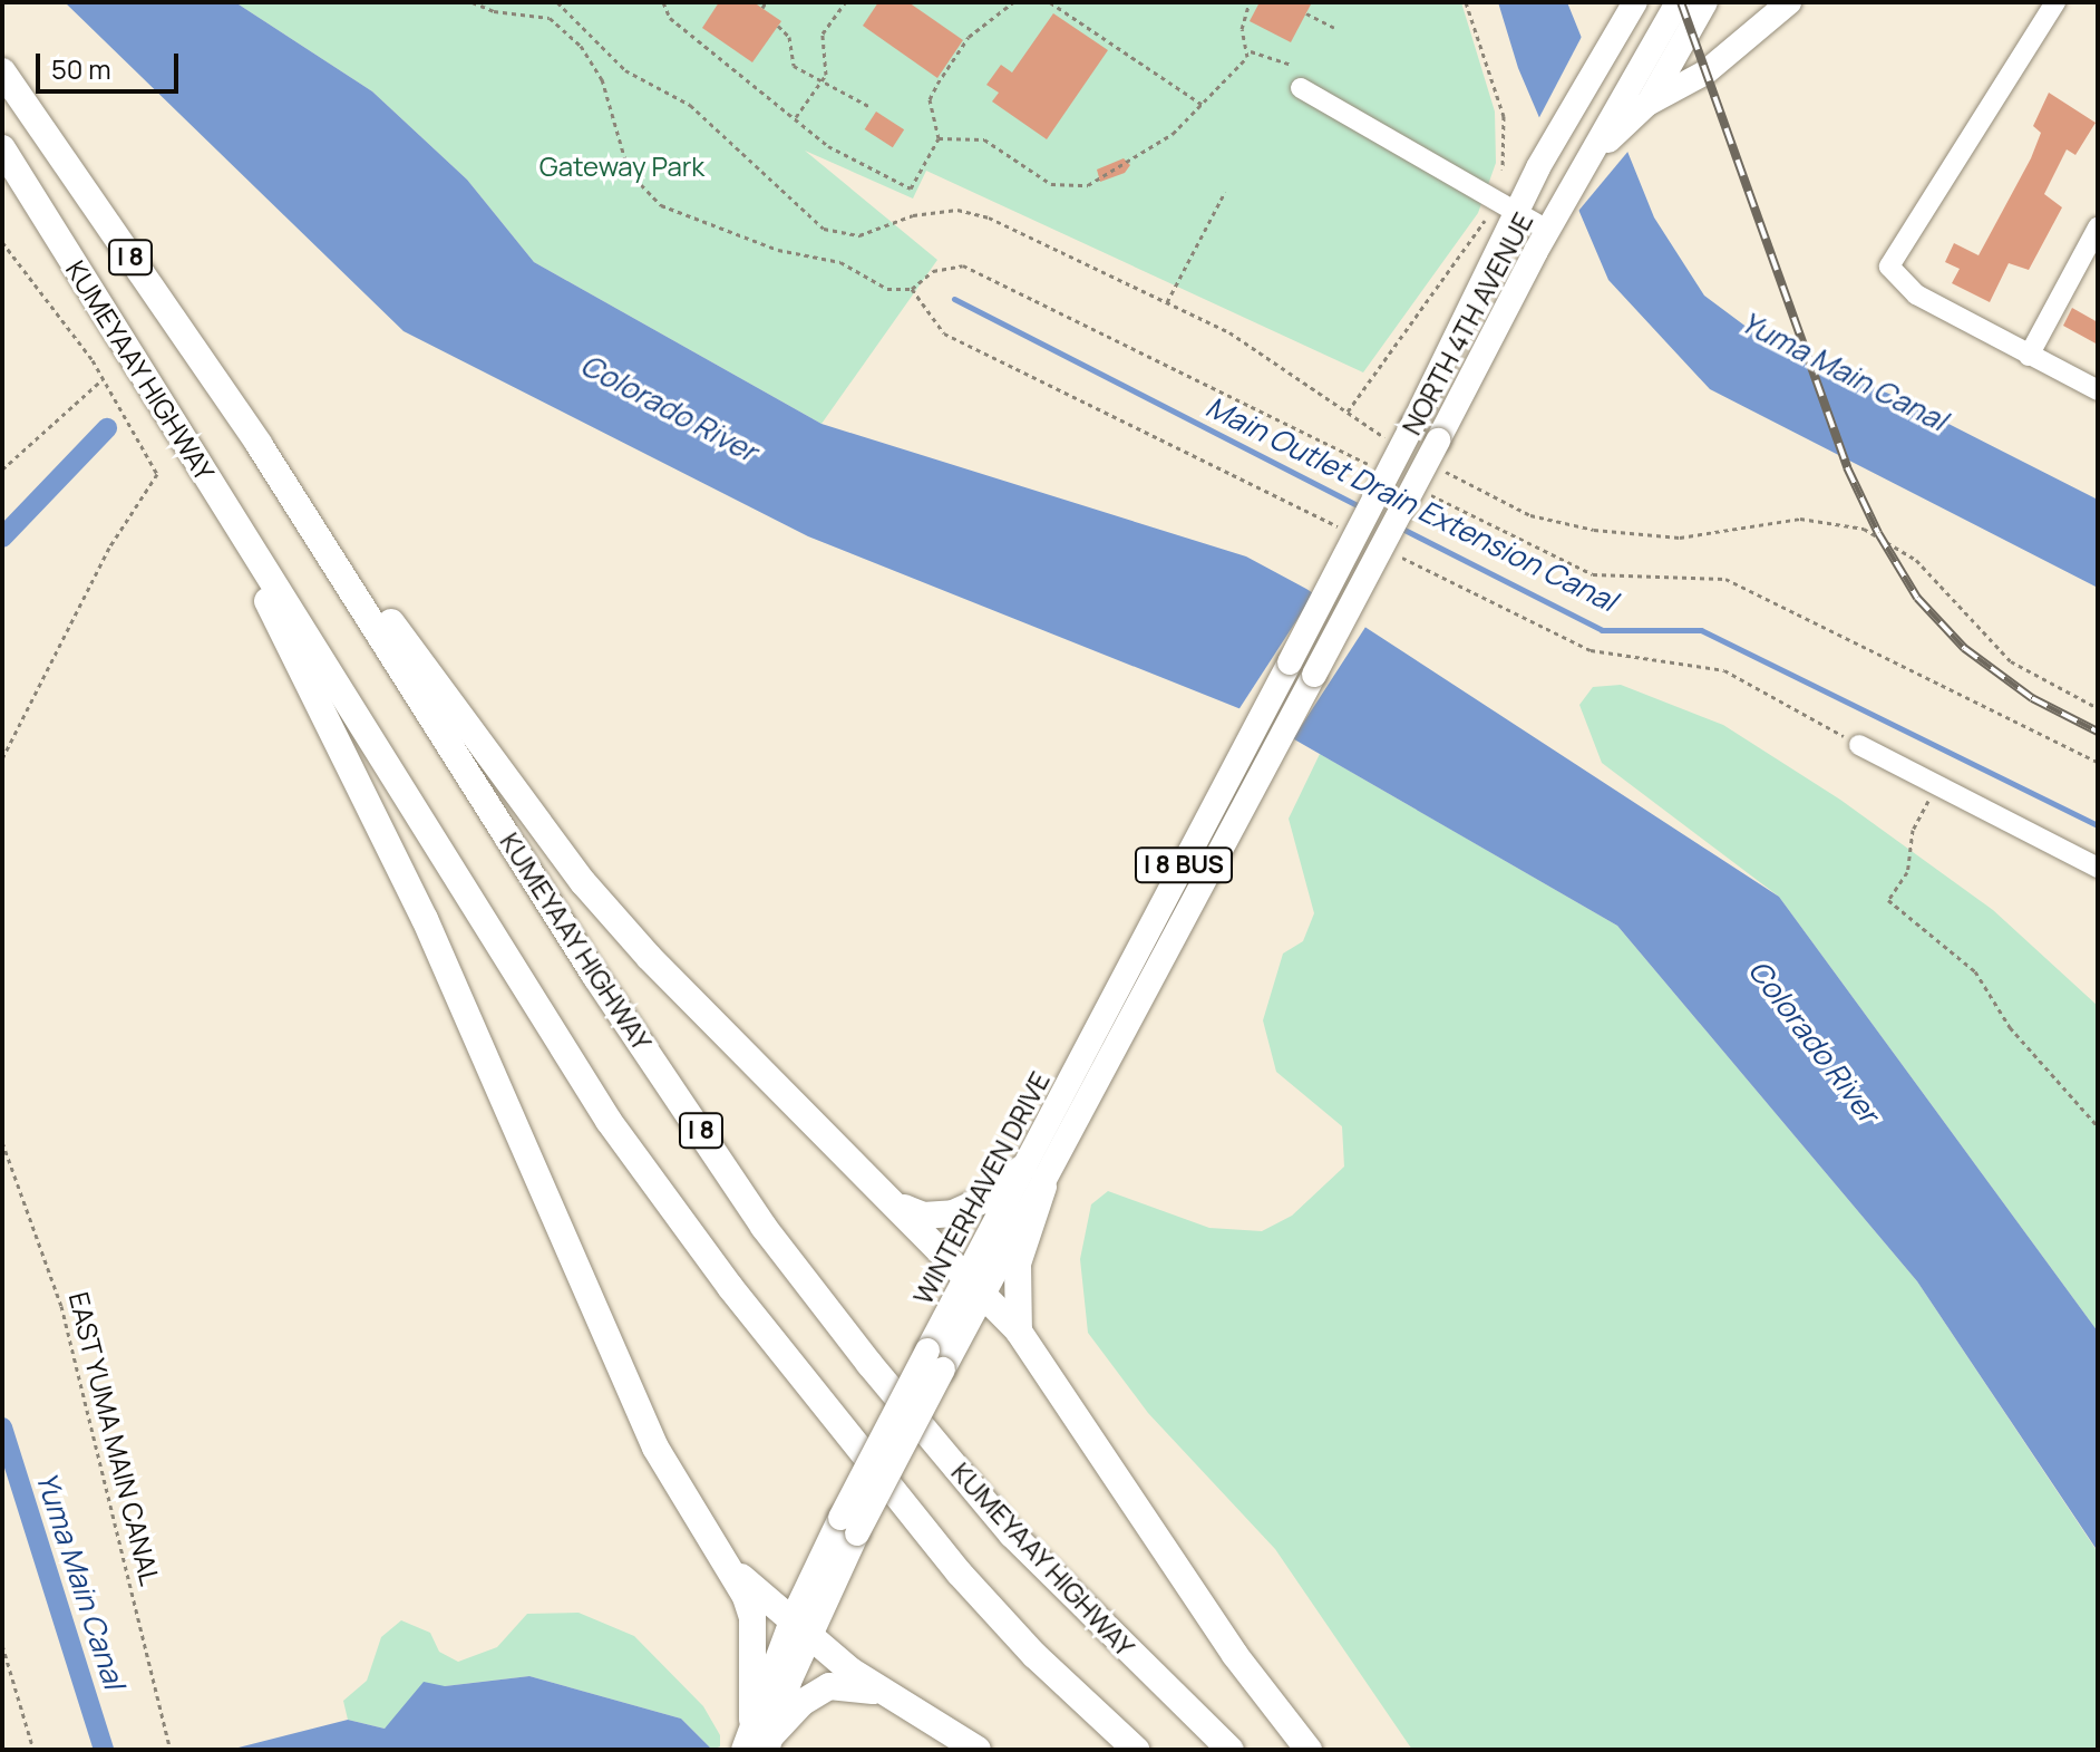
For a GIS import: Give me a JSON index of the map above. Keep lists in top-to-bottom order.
{
  "streets": {
    "highway": ["I 8", "KUMEYAAY HIGHWAY"],
    "main road": ["NORTH 4TH AVENUE", "I 8 BUS", "WINTERHAVEN DRIVE"],
    "path": ["EAST YUMA MAIN CANAL"]
  },
  "crossings": [
    ["NORTH 4TH AVENUE", "WINTERHAVEN DRIVE"]
  ],
  "water": ["Yuma Main Canal", "Colorado River", "Main Outlet Drain Extension Canal"],
  "parks": ["Gateway Park"],
  "scale_bar": "50 m"
}
